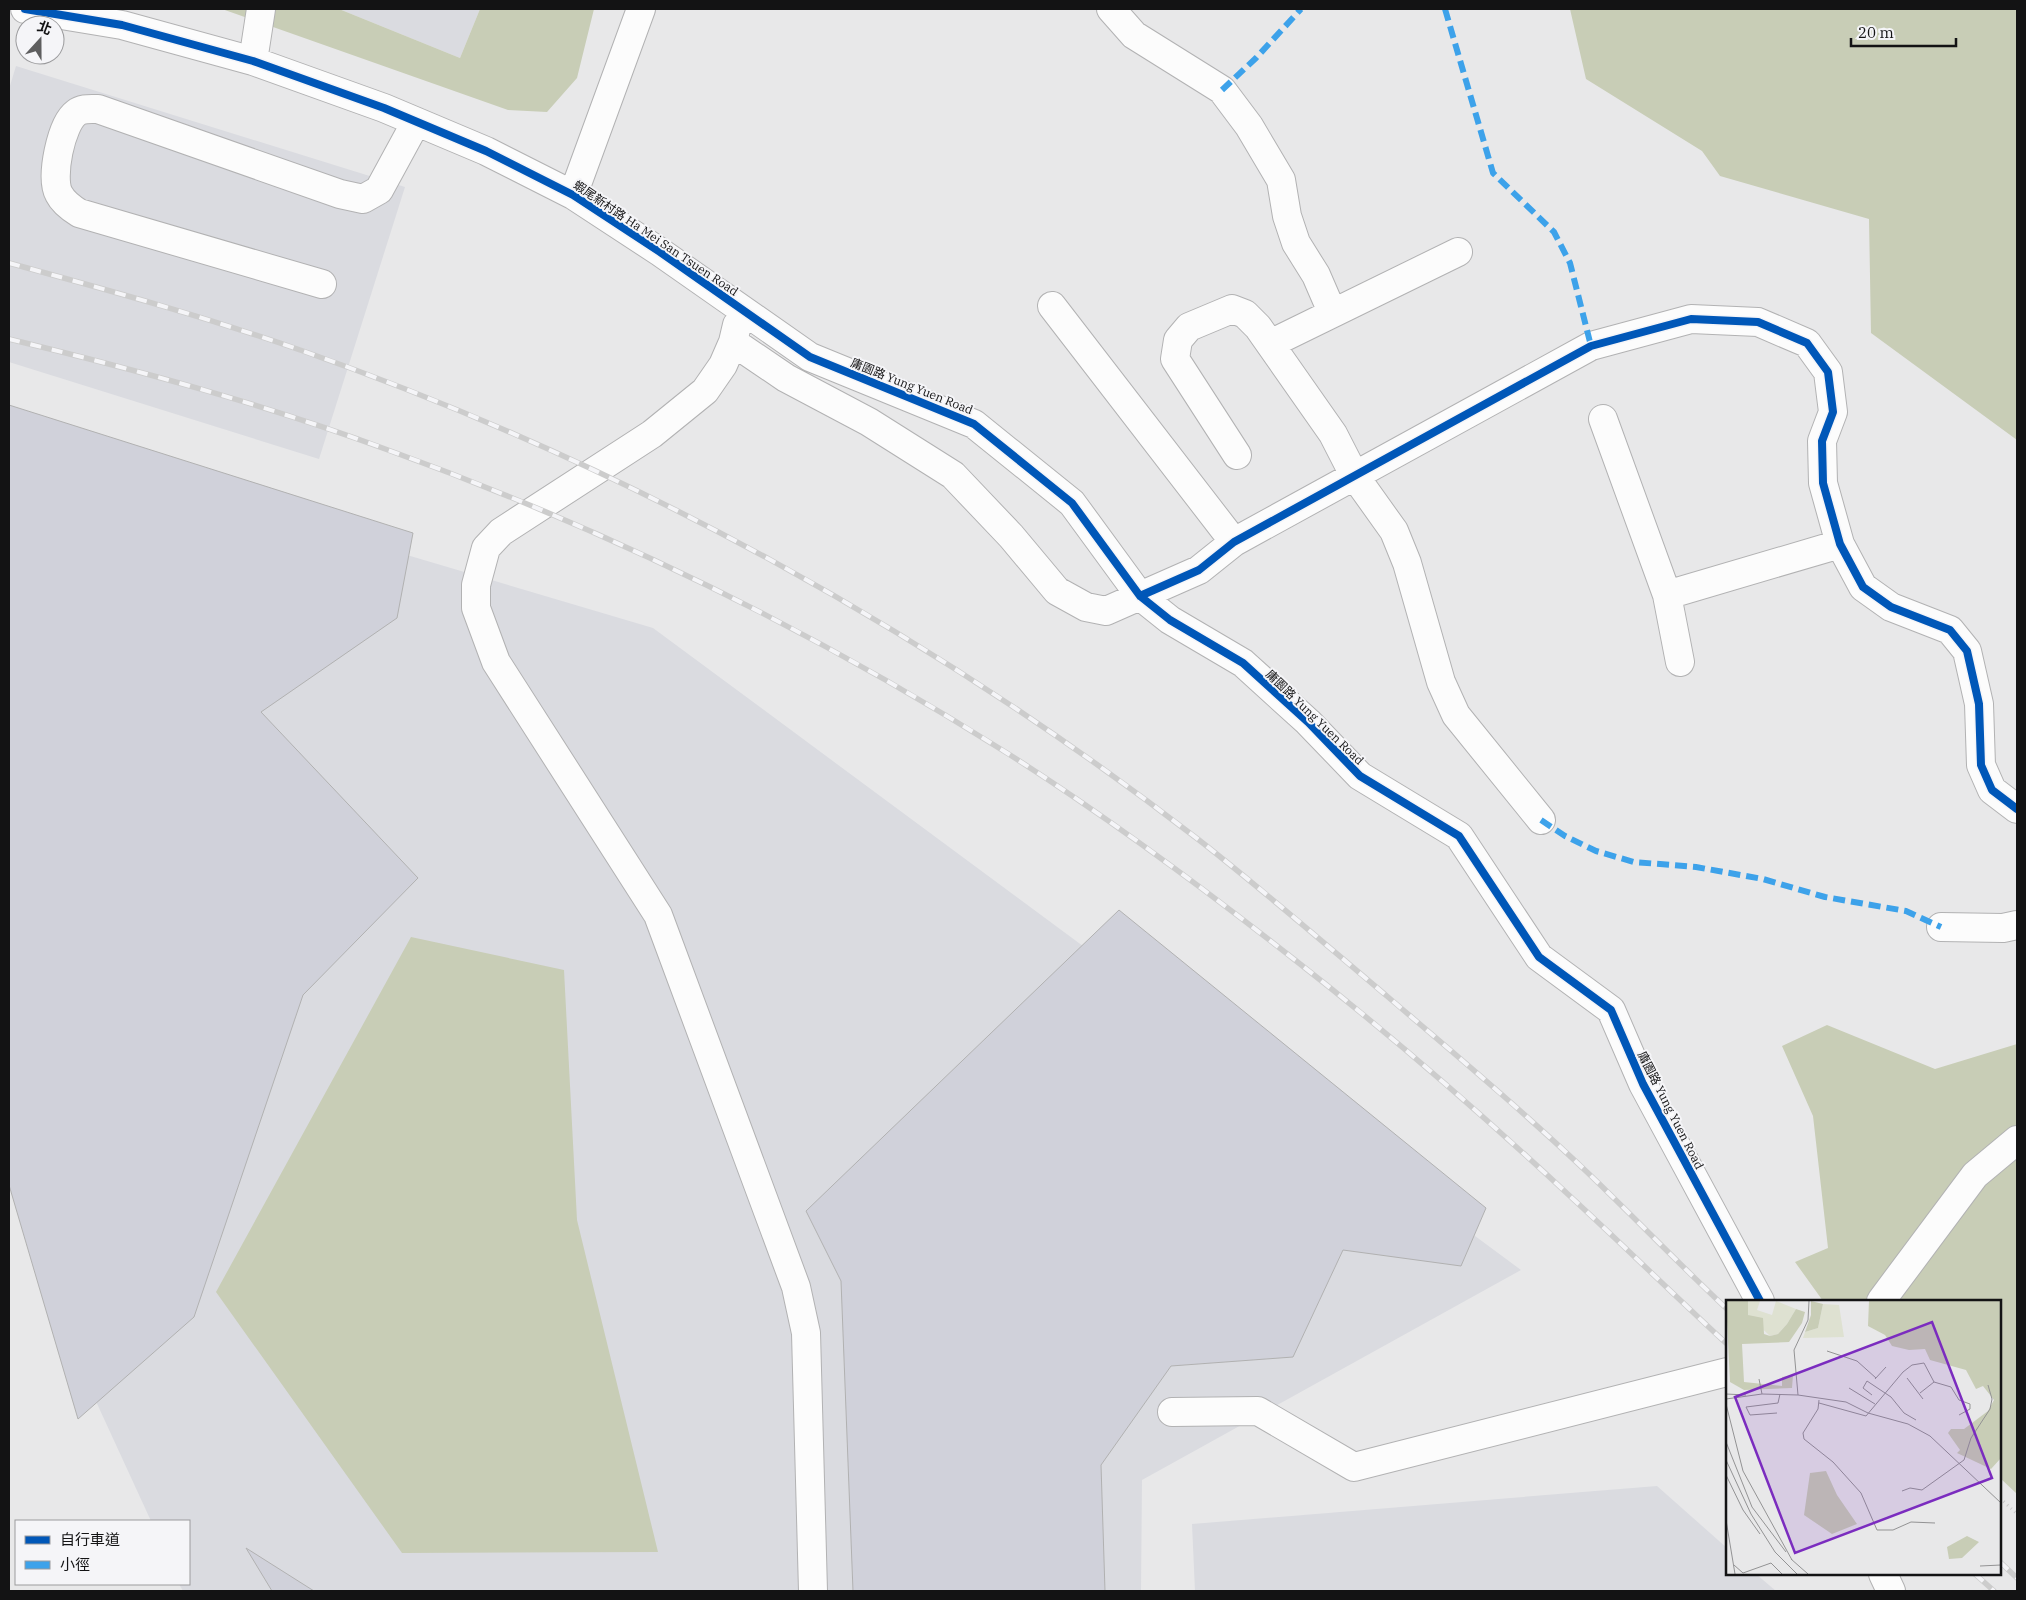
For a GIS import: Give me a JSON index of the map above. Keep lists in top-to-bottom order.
{
  "streets": {
    "street": ["蝦尾新村路 Ha Mei San Tsuen Road", "庸園路 Yung Yuen Road"]
  },
  "crossings": [
    ["蝦尾新村路 Ha Mei San Tsuen Road", "庸園路 Yung Yuen Road"]
  ],
  "legend": ["自行車道", "小徑"],
  "scale_bar": "20 m",
  "north": "top"
}
